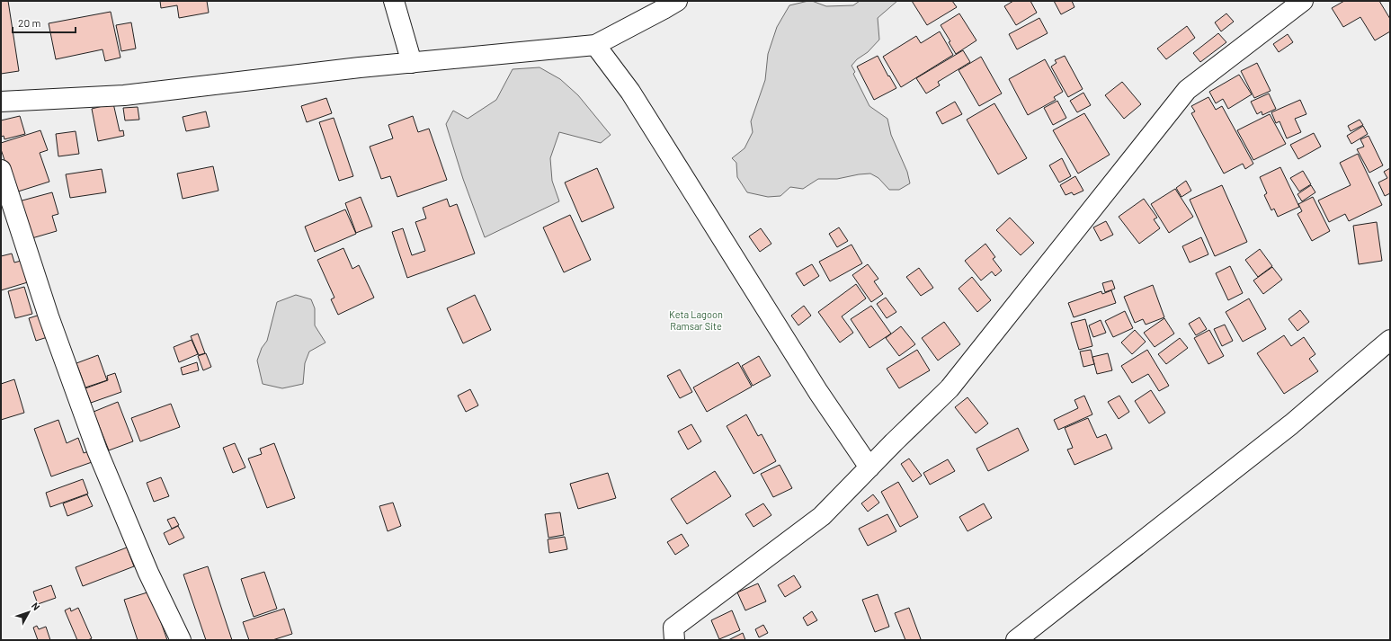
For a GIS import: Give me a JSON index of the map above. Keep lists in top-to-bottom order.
{
  "parks": ["Keta Lagoon Ramsar Site"],
  "scale_bar": "20 m",
  "north": "top right"
}
